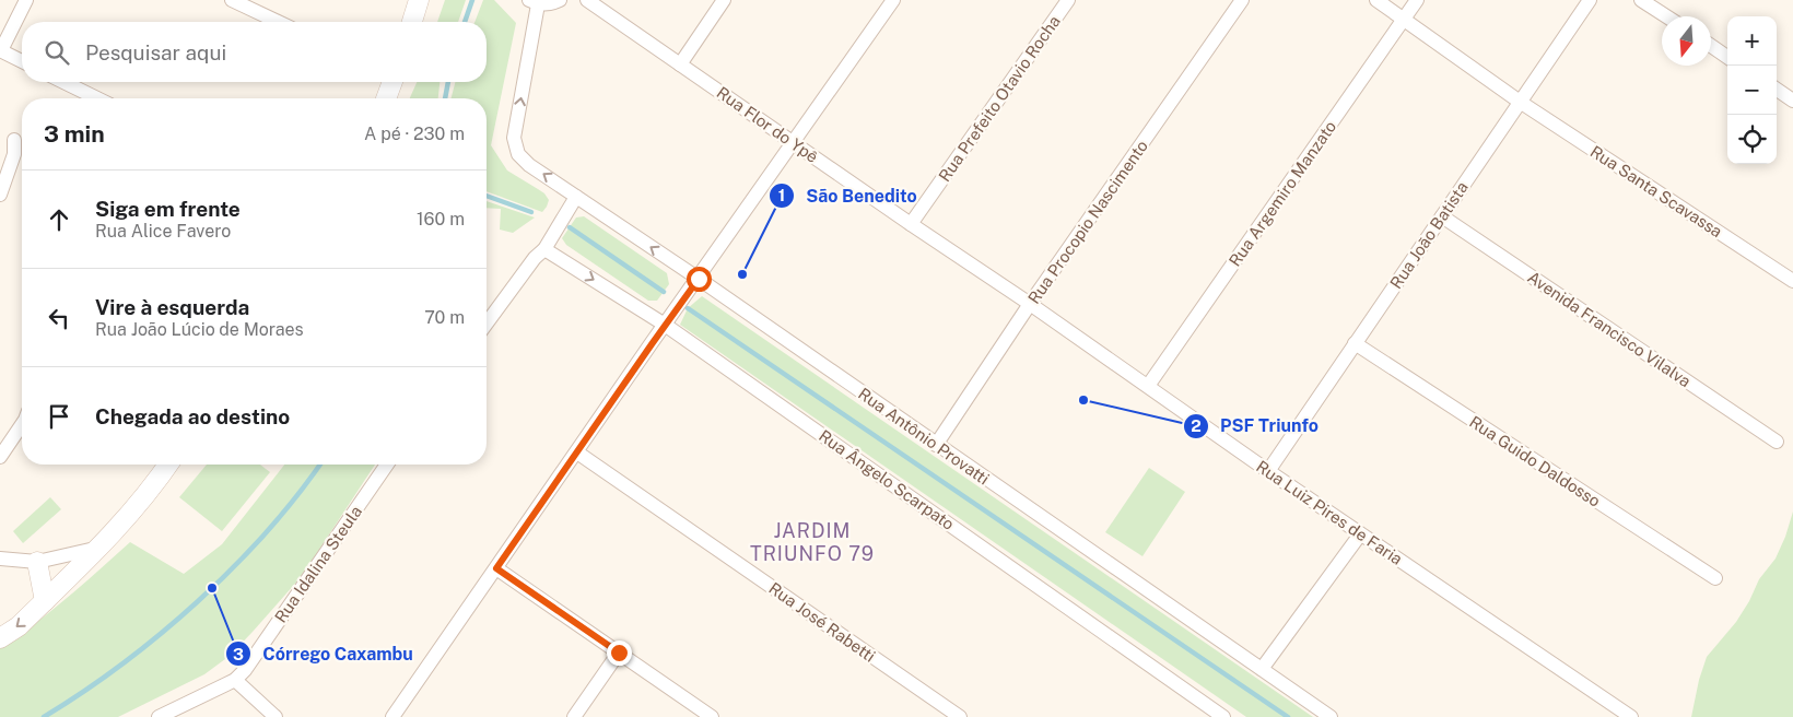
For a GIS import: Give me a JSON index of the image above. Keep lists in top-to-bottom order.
{
  "streets": {
    "street": [
      "Rua Prefeito Otavio Rocha",
      "Rua Flor do Ypê",
      "Rua Santa Scavassa",
      "Rua Argemiro Manzato",
      "Rua Procopio Nascimento",
      "Rua João Batista",
      "Avenida Francisco Vilalva",
      "Rua Antônio Provatti",
      "Rua Guido Daldosso",
      "Rua Ângelo Scarpato",
      "Rua Luiz Pires de Faria",
      "Rua Idalina Steula",
      "Rua José Rabetti"
    ]
  },
  "crossings": [
    ["Rua Prefeito Otavio Rocha", "Rua Flor do Ypê"],
    ["Rua Flor do Ypê", "Rua Procopio Nascimento"],
    ["Rua Flor do Ypê", "Rua Luiz Pires de Faria"],
    ["Rua Santa Scavassa", "Rua Argemiro Manzato"],
    ["Rua Santa Scavassa", "Rua João Batista"],
    ["Rua Argemiro Manzato", "Rua Luiz Pires de Faria"],
    ["Rua Procopio Nascimento", "Rua Antônio Provatti"],
    ["Rua Procopio Nascimento", "Rua Luiz Pires de Faria"],
    ["Rua João Batista", "Avenida Francisco Vilalva"],
    ["Rua João Batista", "Rua Guido Daldosso"],
    ["Rua João Batista", "Rua Luiz Pires de Faria"]
  ],
  "districts": ["JARDIM TRIUNFO 79"],
  "places": ["São Benedito", "PSF Triunfo", "Córrego Caxambu"],
  "north": "bottom",
  "page": {
    "map_buttons": ["+", "−"],
    "search": "Pesquisar aqui",
    "heading": ["3 min", "A pé · 230 m"],
    "list": [
      ["Siga em frente", "Rua Alice Favero", "160 m"],
      ["Vire à esquerda", "Rua João Lúcio de Moraes", "70 m"],
      "Chegada ao destino"
    ]
  }
}
